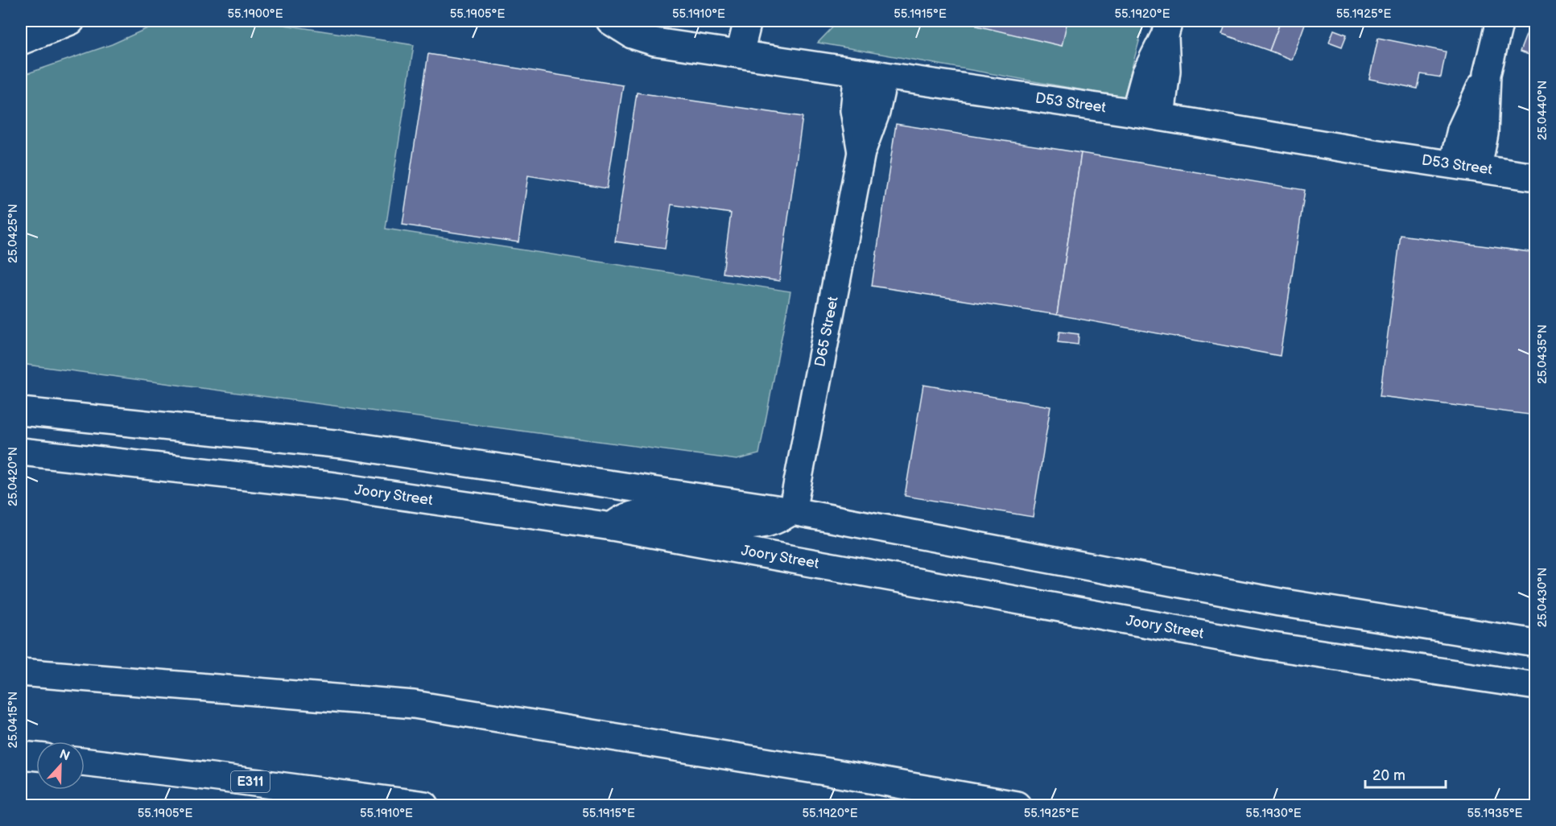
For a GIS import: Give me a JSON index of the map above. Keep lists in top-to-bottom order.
{
  "streets": {
    "main road": [
      "D53 Street",
      "D65 Street",
      "Joory Street",
      "E311"
    ]
  },
  "crossings": [
    ["D53 Street", "D65 Street"]
  ],
  "scale_bar": "20 m",
  "north": "top",
  "coordinates": [
    "55.1900°E",
    "55.1905°E",
    "55.1910°E",
    "55.1915°E",
    "55.1920°E",
    "55.1925°E",
    "25.0440°N",
    "25.0425°N",
    "25.0435°N",
    "25.0420°N",
    "25.0430°N",
    "25.0415°N",
    "55.1930°E",
    "55.1935°E"
  ]
}
